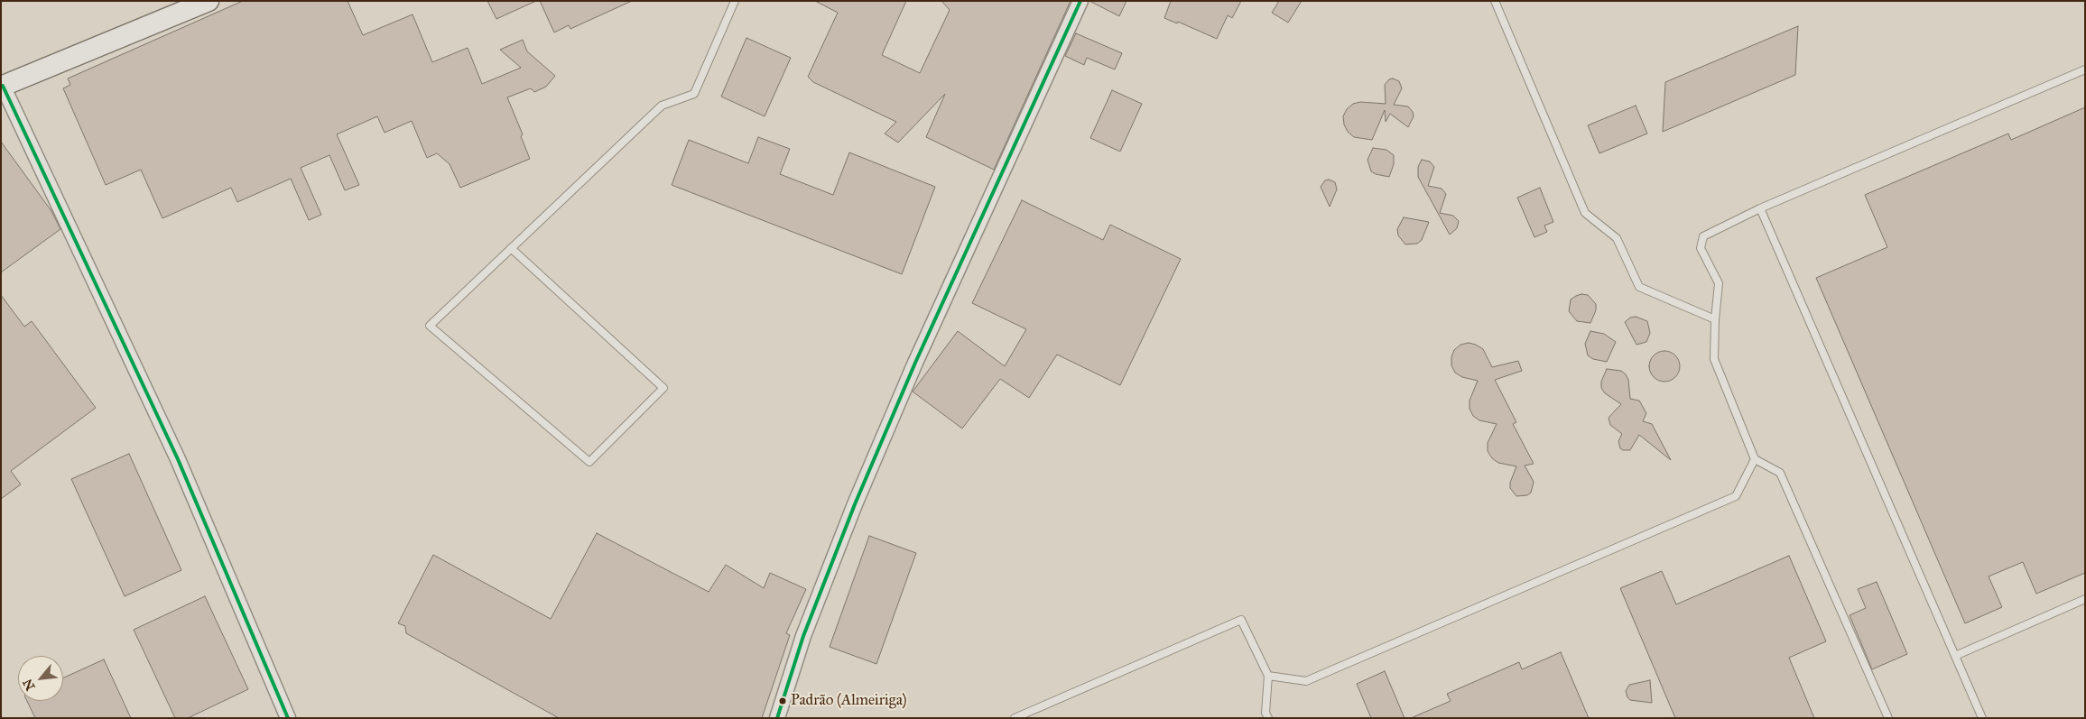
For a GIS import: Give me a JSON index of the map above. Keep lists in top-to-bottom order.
{
  "places": ["Padrão (Almeiriga)"],
  "north": "bottom left"
}
